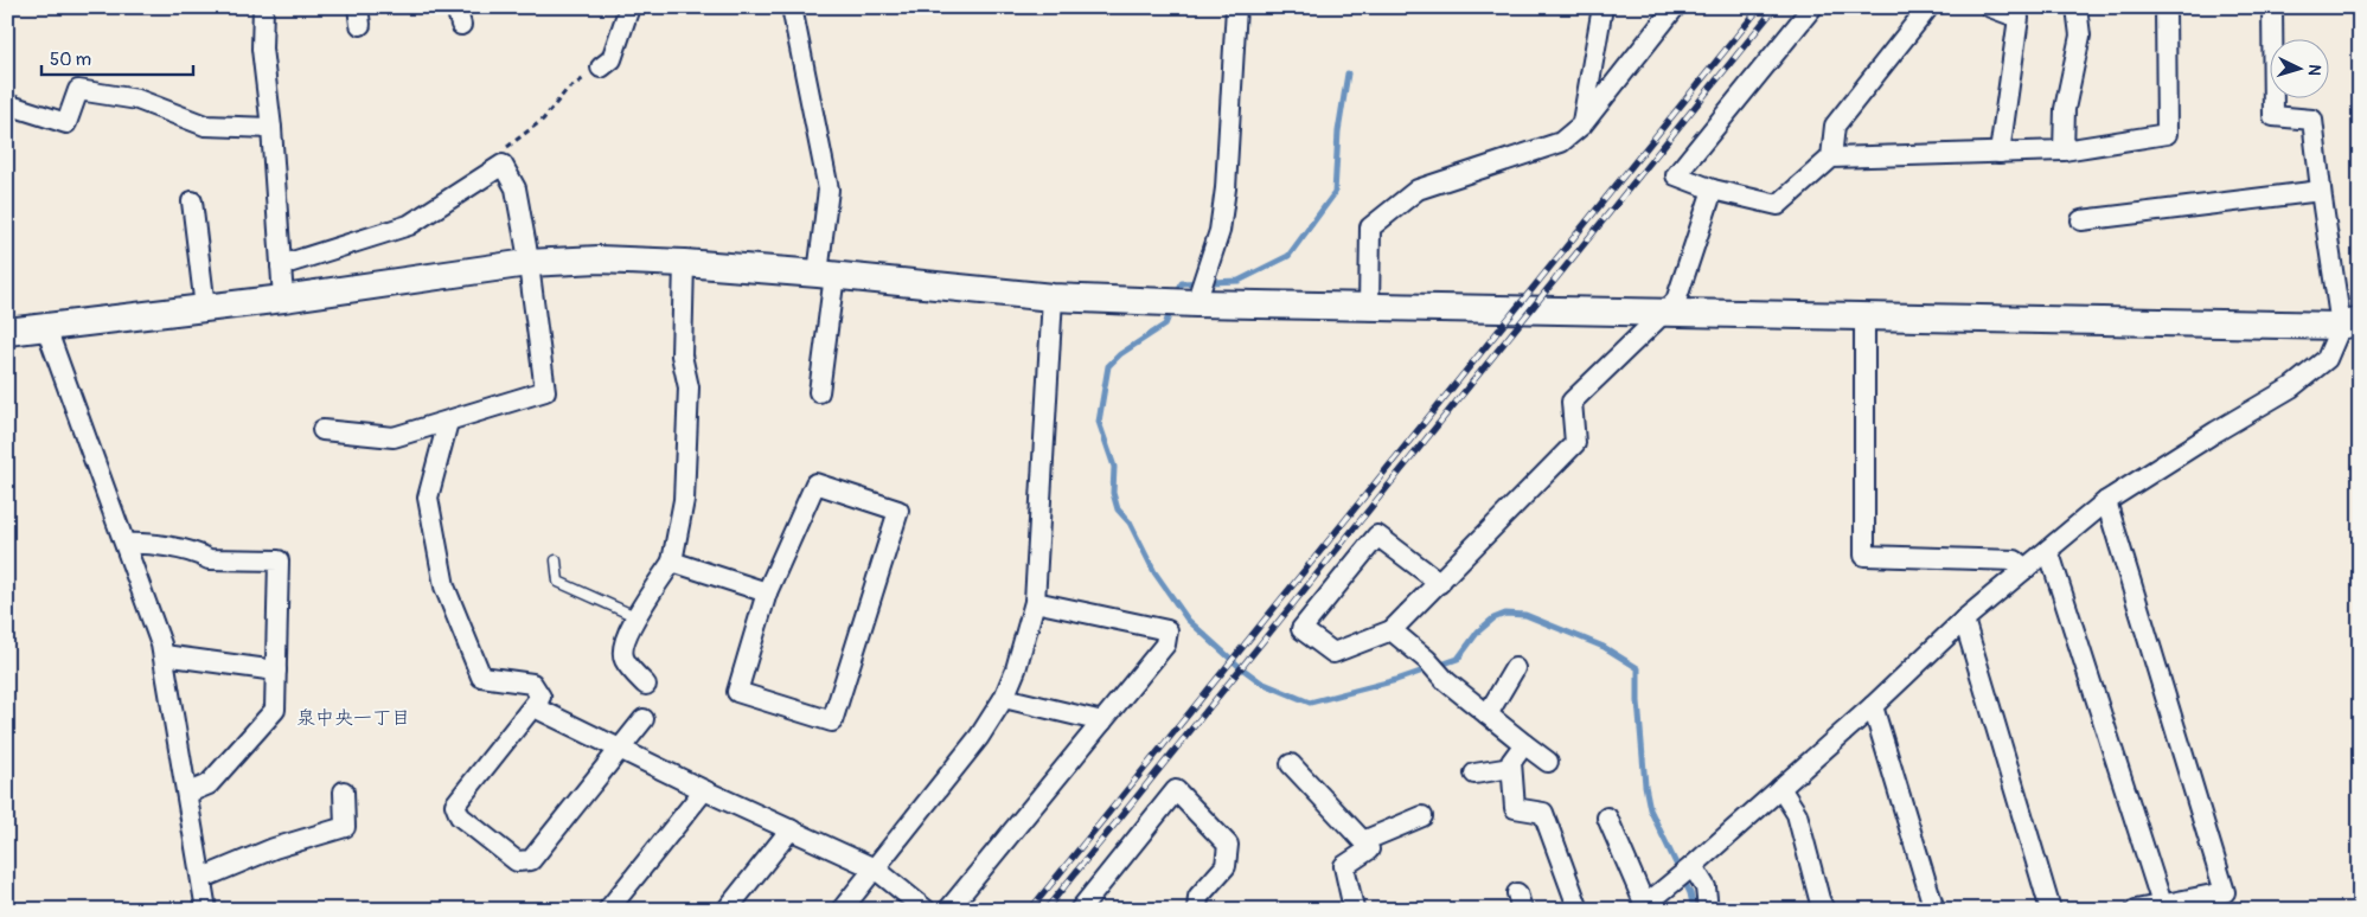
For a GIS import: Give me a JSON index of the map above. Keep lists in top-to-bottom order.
{
  "districts": ["泉中央一丁目"],
  "scale_bar": "50 m",
  "north": "right"
}
